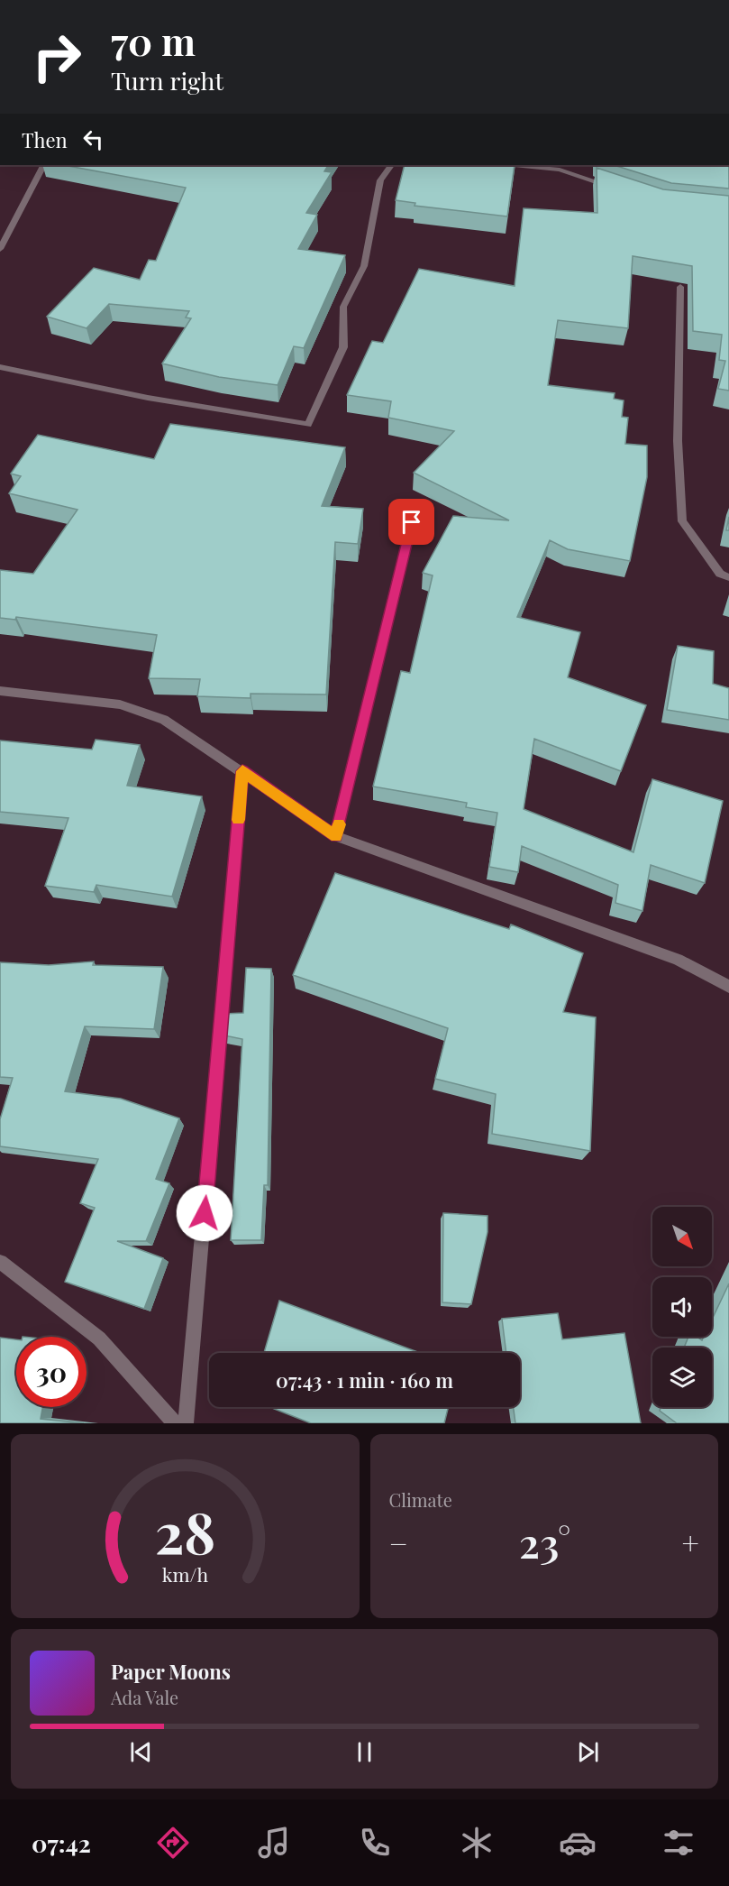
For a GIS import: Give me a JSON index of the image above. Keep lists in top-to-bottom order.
{
  "north": "bottom right",
  "page": {
    "turn": ["70 m", "Turn right"],
    "then": "Then",
    "limit": "30",
    "trip": "07:43 · 1 min · 160 m",
    "tile": "Climate",
    "heat": ["−", "23°", "+"],
    "song": ["Paper Moons", "Ada Vale"],
    "tabs": "07:42",
    "gauge": ["28", "km/h"]
  }
}
